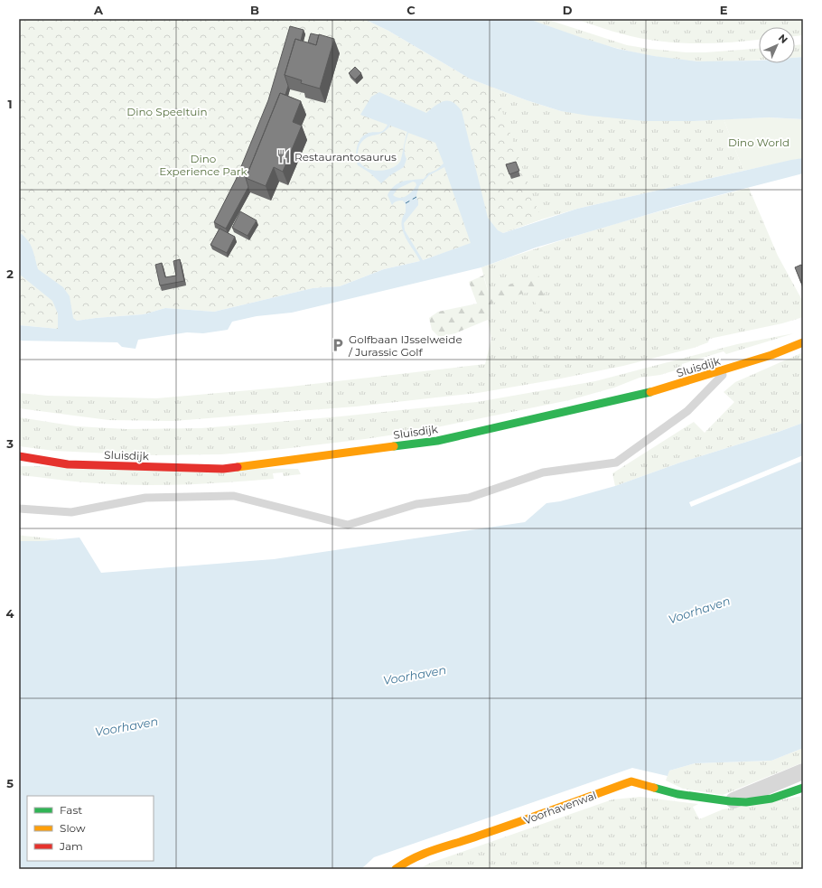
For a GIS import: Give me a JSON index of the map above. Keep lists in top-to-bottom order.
{
  "streets": {
    "street": ["Sluisdijk", "Voorhavenwal"]
  },
  "water": ["Voorhaven"],
  "parks": ["Dino Speeltuin", "Dino World", "Dino Experience Park"],
  "places": {
    "restaurant": ["Restaurantosaurus"],
    "parking": ["Golfbaan IJsselweide / Jurassic Golf"]
  },
  "legend": ["Fast", "Slow", "Jam"],
  "north": "top right",
  "grid": {
    "columns": [
      "A",
      "B",
      "C",
      "D",
      "E"
    ],
    "rows": [
      "1",
      "2",
      "3",
      "4",
      "5"
    ]
  }
}
